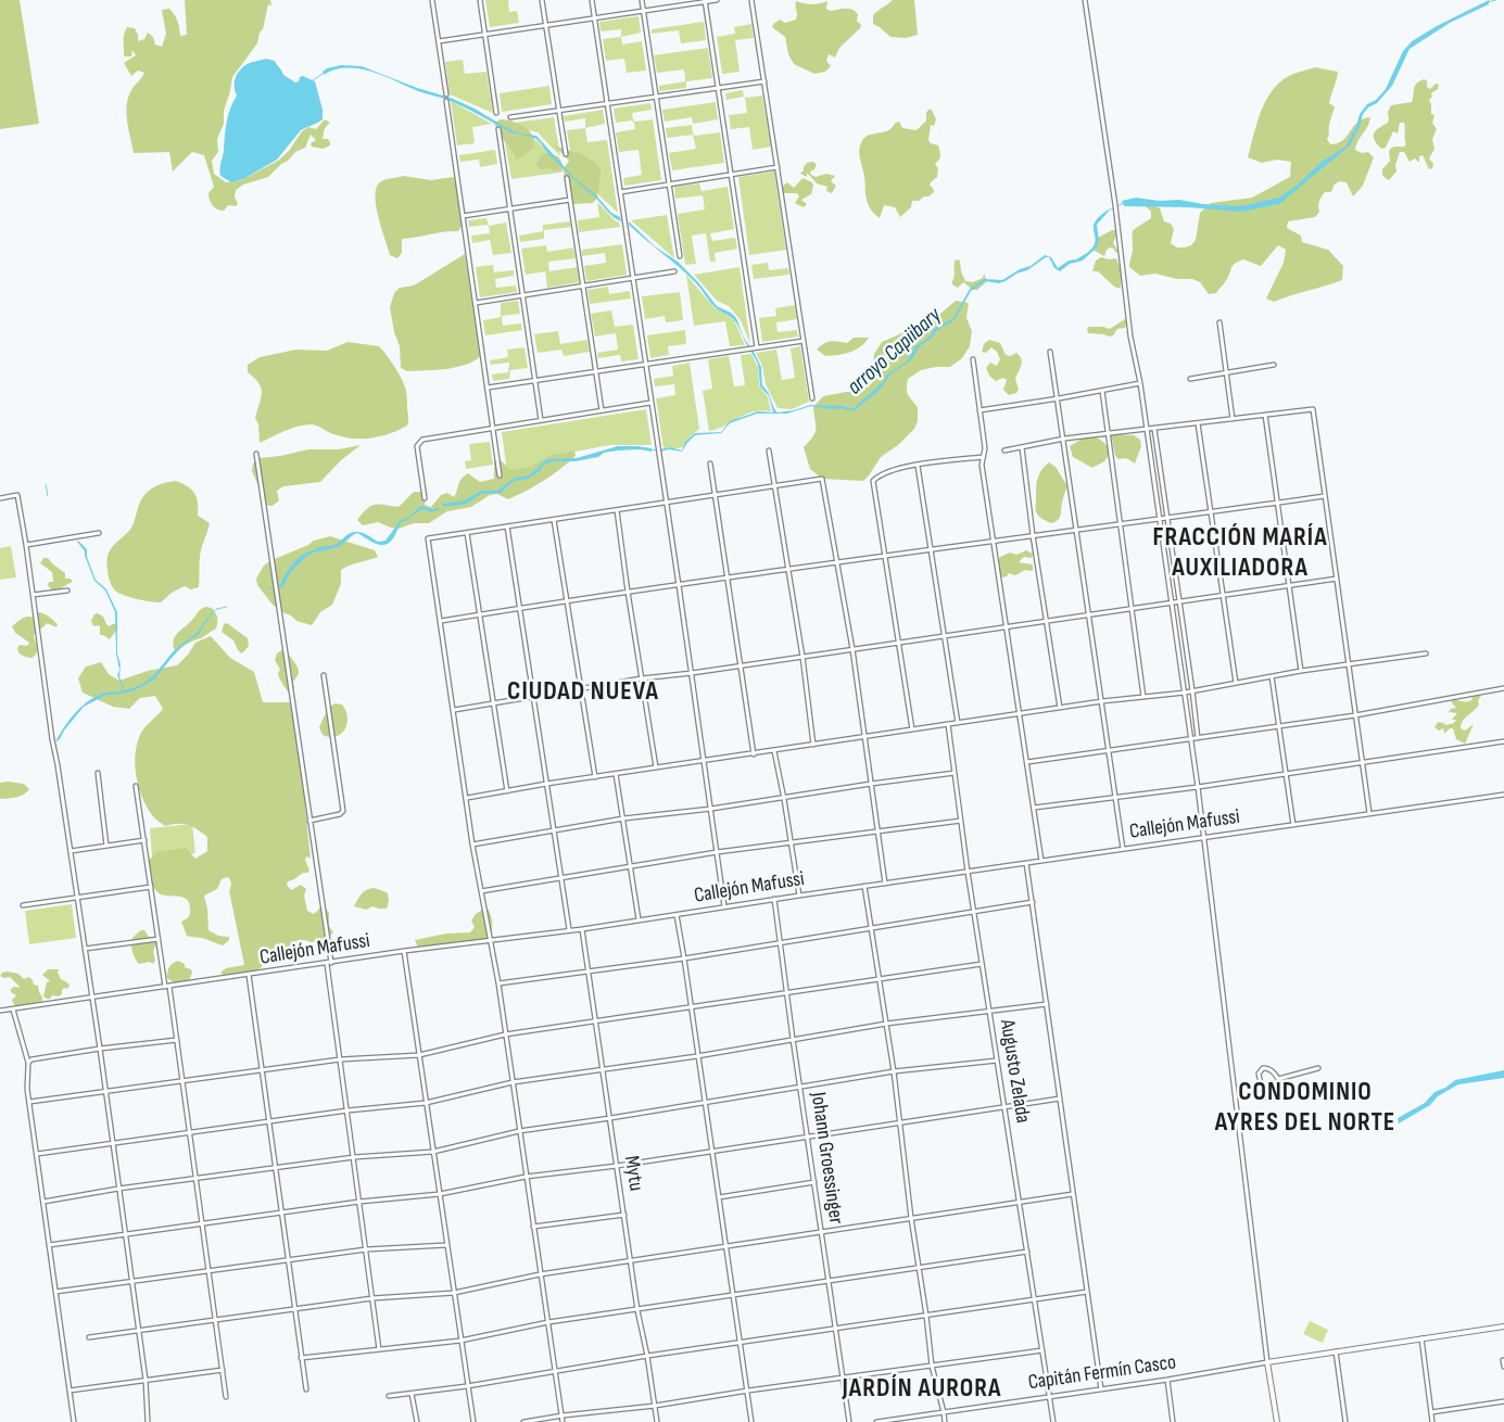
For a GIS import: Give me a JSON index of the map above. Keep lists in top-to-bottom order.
{
  "streets": {
    "street": [
      "Callejón Mafussi",
      "Augusto Zelada",
      "Johann Groessinger",
      "Mytu",
      "Capitán Fermín Casco"
    ]
  },
  "crossings": [
    ["Callejón Mafussi", "Augusto Zelada"],
    ["Callejón Mafussi", "Johann Groessinger"],
    ["Callejón Mafussi", "Mytu"],
    ["Augusto Zelada", "Capitán Fermín Casco"]
  ],
  "districts": [
    "FRACCIÓN MARÍA AUXILIADORA",
    "CIUDAD NUEVA",
    "CONDOMINIO AYRES DEL NORTE",
    "JARDÍN AURORA"
  ],
  "water": ["arroyo Capiibary"]
}
